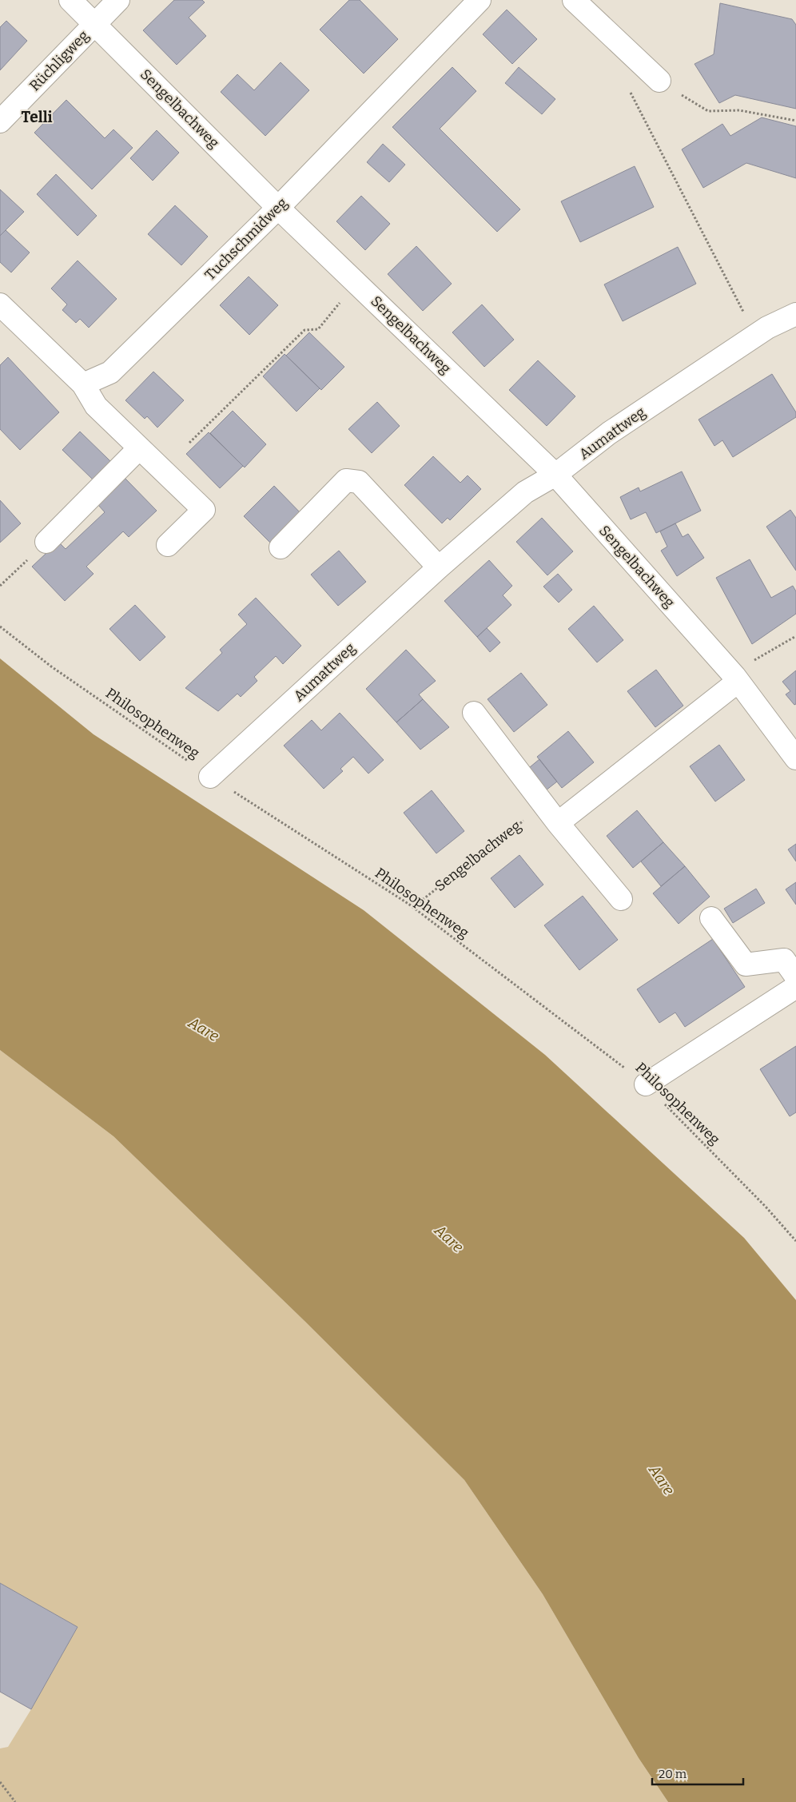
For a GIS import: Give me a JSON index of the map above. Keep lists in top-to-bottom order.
{
  "streets": {
    "street": [
      "Rüchligweg",
      "Sengelbachweg",
      "Tuchschmidweg",
      "Aumattweg"
    ],
    "path": ["Philosophenweg"]
  },
  "crossings": [
    ["Rüchligweg", "Sengelbachweg"],
    ["Sengelbachweg", "Tuchschmidweg"],
    ["Sengelbachweg", "Aumattweg"],
    ["Sengelbachweg", "Philosophenweg"],
    ["Aumattweg", "Philosophenweg"]
  ],
  "districts": ["Telli"],
  "water": ["Aare"],
  "scale_bar": "20 m"
}
